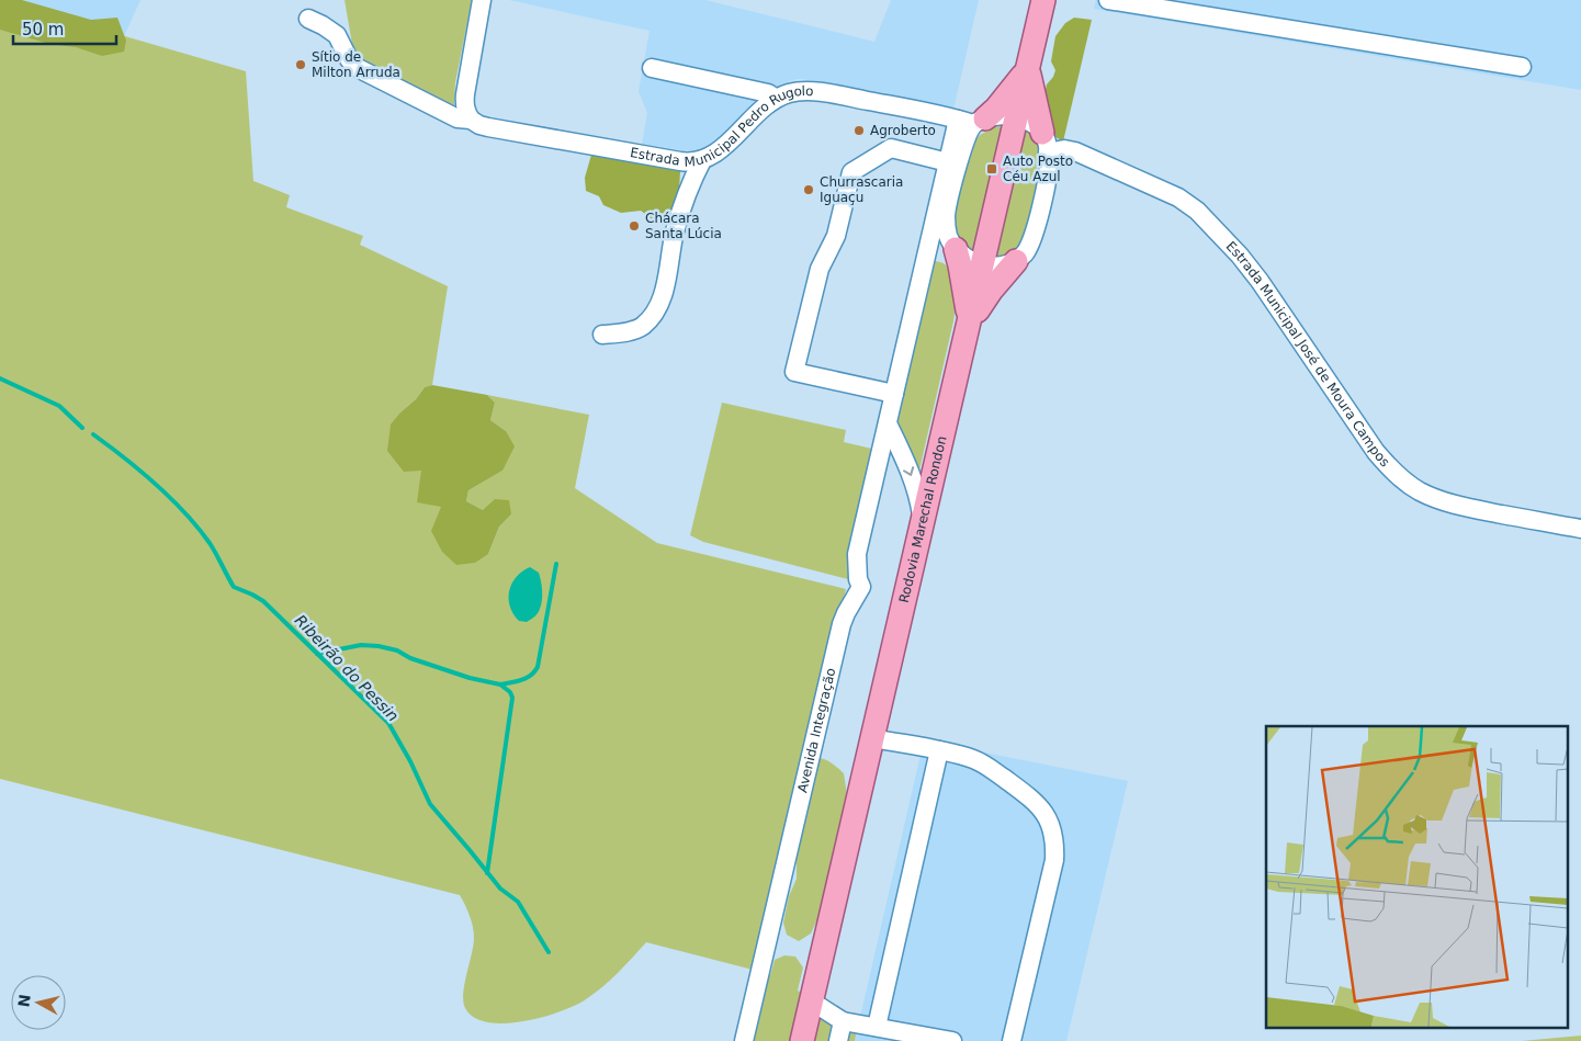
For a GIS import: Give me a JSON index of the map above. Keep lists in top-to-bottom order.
{
  "streets": {
    "main road": ["Rodovia Marechal Rondon"],
    "street": ["Estrada Municipal Pedro Rugolo", "Estrada Municipal José de Moura Campos", "Avenida Integração"]
  },
  "crossings": [
    ["Estrada Municipal Pedro Rugolo", "Rodovia Marechal Rondon"],
    ["Estrada Municipal Pedro Rugolo", "Avenida Integração"]
  ],
  "water": ["Ribeirão do Pessin"],
  "places": {
    "other": [
      "Sítio de Milton Arruda",
      "Agroberto",
      "Churrascaria Iguaçu",
      "Chácara Santa Lúcia"
    ],
    "transit": ["Auto Posto Céu Azul"]
  },
  "scale_bar": "50 m",
  "north": "left"
}
